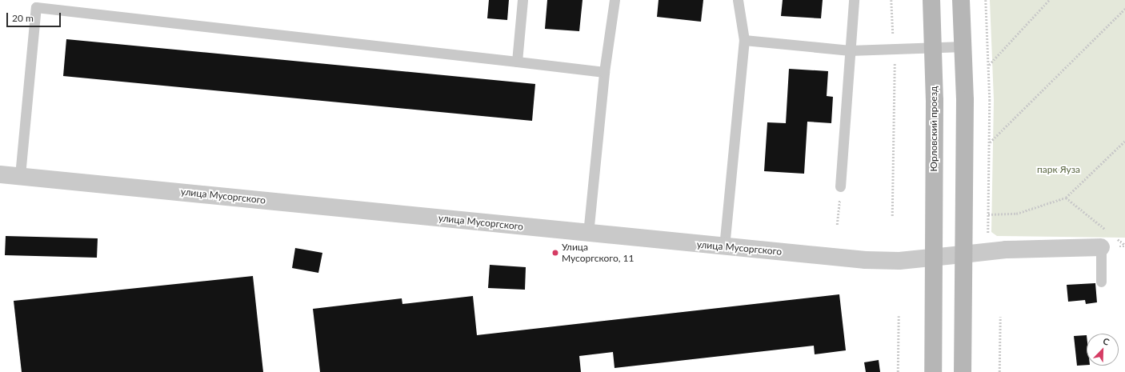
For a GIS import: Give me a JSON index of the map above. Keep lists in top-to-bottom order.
{
  "streets": {
    "main road": ["Юрловский проезд"],
    "street": ["улица Мусоргского"]
  },
  "crossings": [
    ["Юрловский проезд", "улица Мусоргского"]
  ],
  "parks": ["парк Яуза"],
  "places": ["Улица Мусоргского, 11"],
  "scale_bar": "20 m",
  "north": "top right"
}
